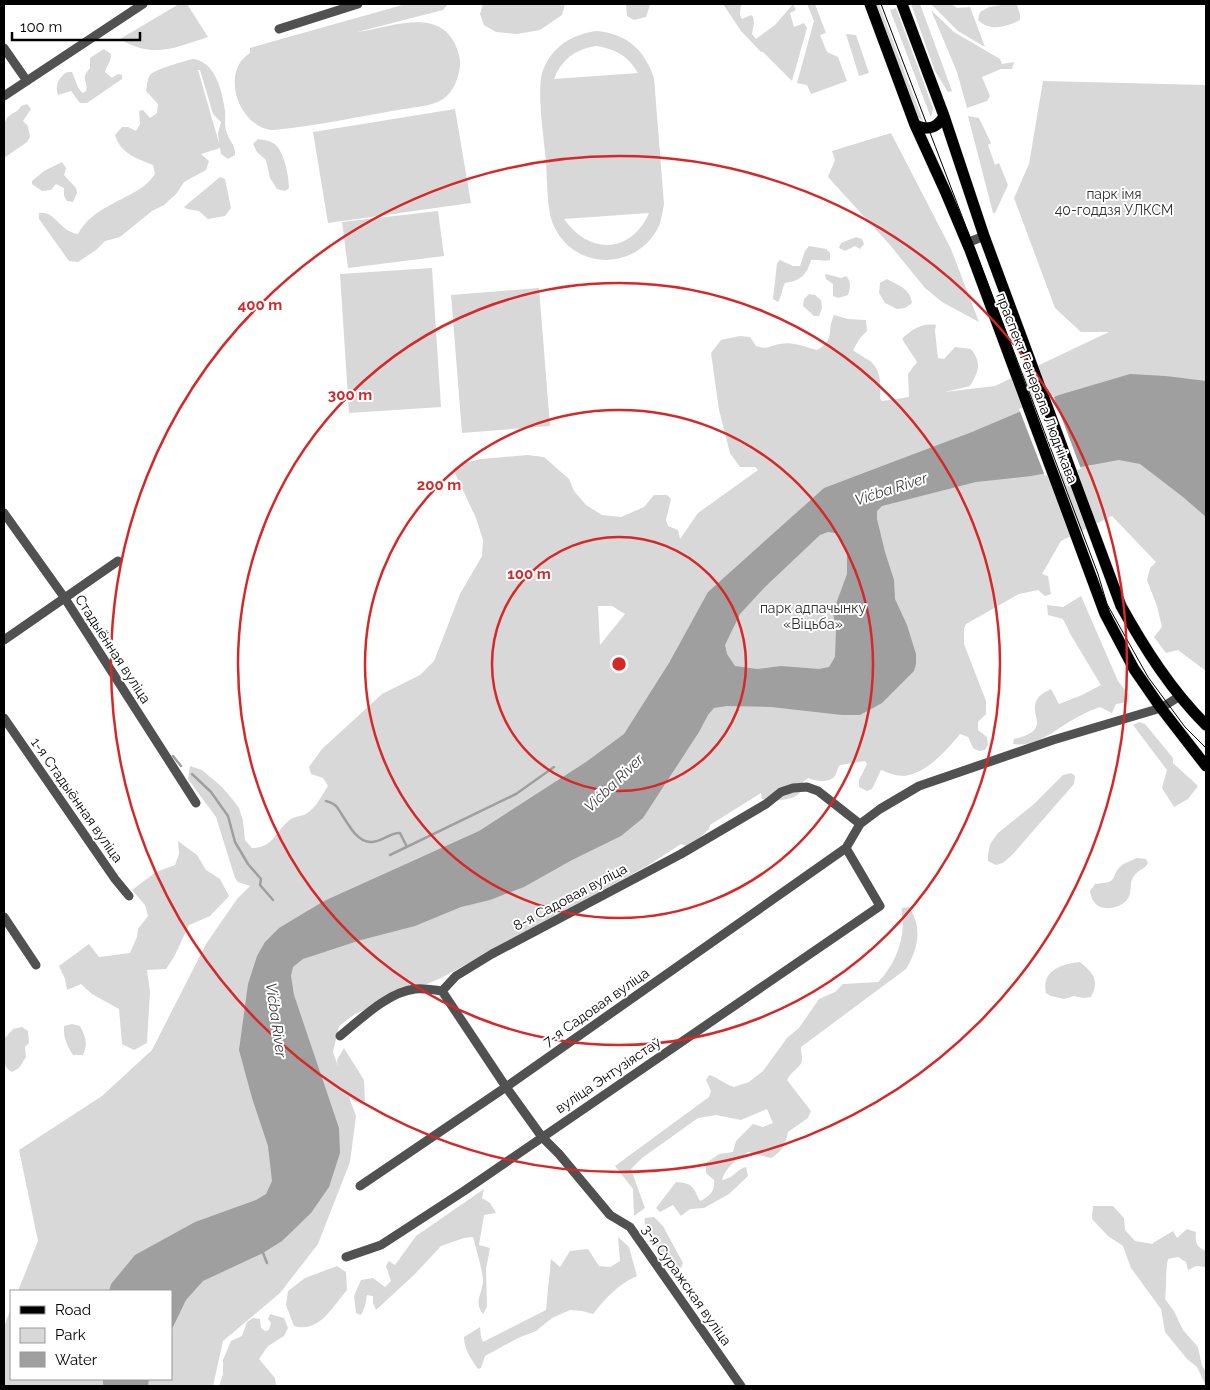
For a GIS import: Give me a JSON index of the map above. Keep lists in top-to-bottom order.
{
  "streets": {
    "main road": ["праспект Генерала Люднікава"],
    "street": [
      "Стадыённая вуліца",
      "1-я Стадыённая вуліца",
      "8-я Садовая вуліца",
      "7-я Садовая вуліца",
      "вуліца Энтузіястаў",
      "3-я Суражская вуліца"
    ]
  },
  "crossings": [
    ["8-я Садовая вуліца", "3-я Суражская вуліца"],
    ["7-я Садовая вуліца", "вуліца Энтузіястаў"],
    ["7-я Садовая вуліца", "3-я Суражская вуліца"],
    ["вуліца Энтузіястаў", "3-я Суражская вуліца"]
  ],
  "water": ["Vićba River"],
  "parks": ["парк імя 40-годдзя УЛКСМ", "парк адпачынку «Віцьба»"],
  "legend": ["Road", "Park", "Water"],
  "scale_bar": "100 m",
  "rings": [
    "400 m",
    "300 m",
    "200 m",
    "100 m"
  ]
}
